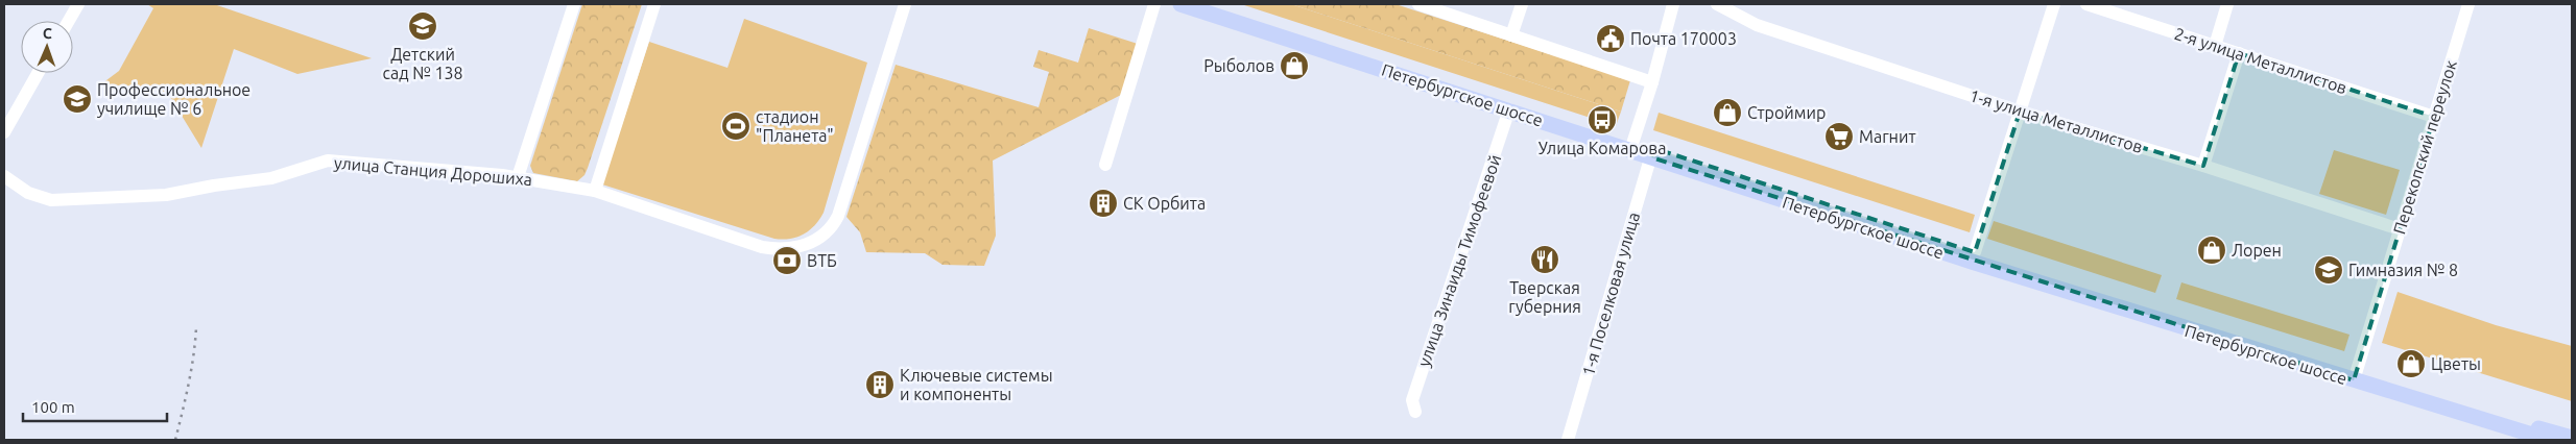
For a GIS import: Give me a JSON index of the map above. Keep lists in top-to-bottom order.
{
  "streets": {
    "main road": ["Петербургское шоссе"],
    "street": [
      "2-я улица Металлистов",
      "1-я улица Металлистов",
      "Перекопский переулок",
      "улица Станция Дорошиха",
      "улица Зинаиды Тимофеевой",
      "1-я Поселковая улица"
    ]
  },
  "crossings": [
    ["2-я улица Металлистов", "Перекопский переулок"],
    ["Петербургское шоссе", "Перекопский переулок"],
    ["Петербургское шоссе", "улица Зинаиды Тимофеевой"],
    ["Петербургское шоссе", "1-я Поселковая улица"],
    ["1-я улица Металлистов", "Перекопский переулок"]
  ],
  "places": {
    "school or university": ["Детский сад № 138", "Профессиональное училище № 6", "Гимназия № 8"],
    "public building": ["Почта 170003"],
    "shop": [
      "Рыболов",
      "Строймир",
      "Лорен",
      "Цветы"
    ],
    "bus stop": ["Улица Комарова"],
    "sports": ["стадион \"Планета\""],
    "supermarket": ["Магнит"],
    "building": ["СК Орбита", "Ключевые системы и компоненты"],
    "restaurant": ["Тверская губерния"],
    "bank": ["ВТБ"]
  },
  "scale_bar": "100 m",
  "north": "top"
}
